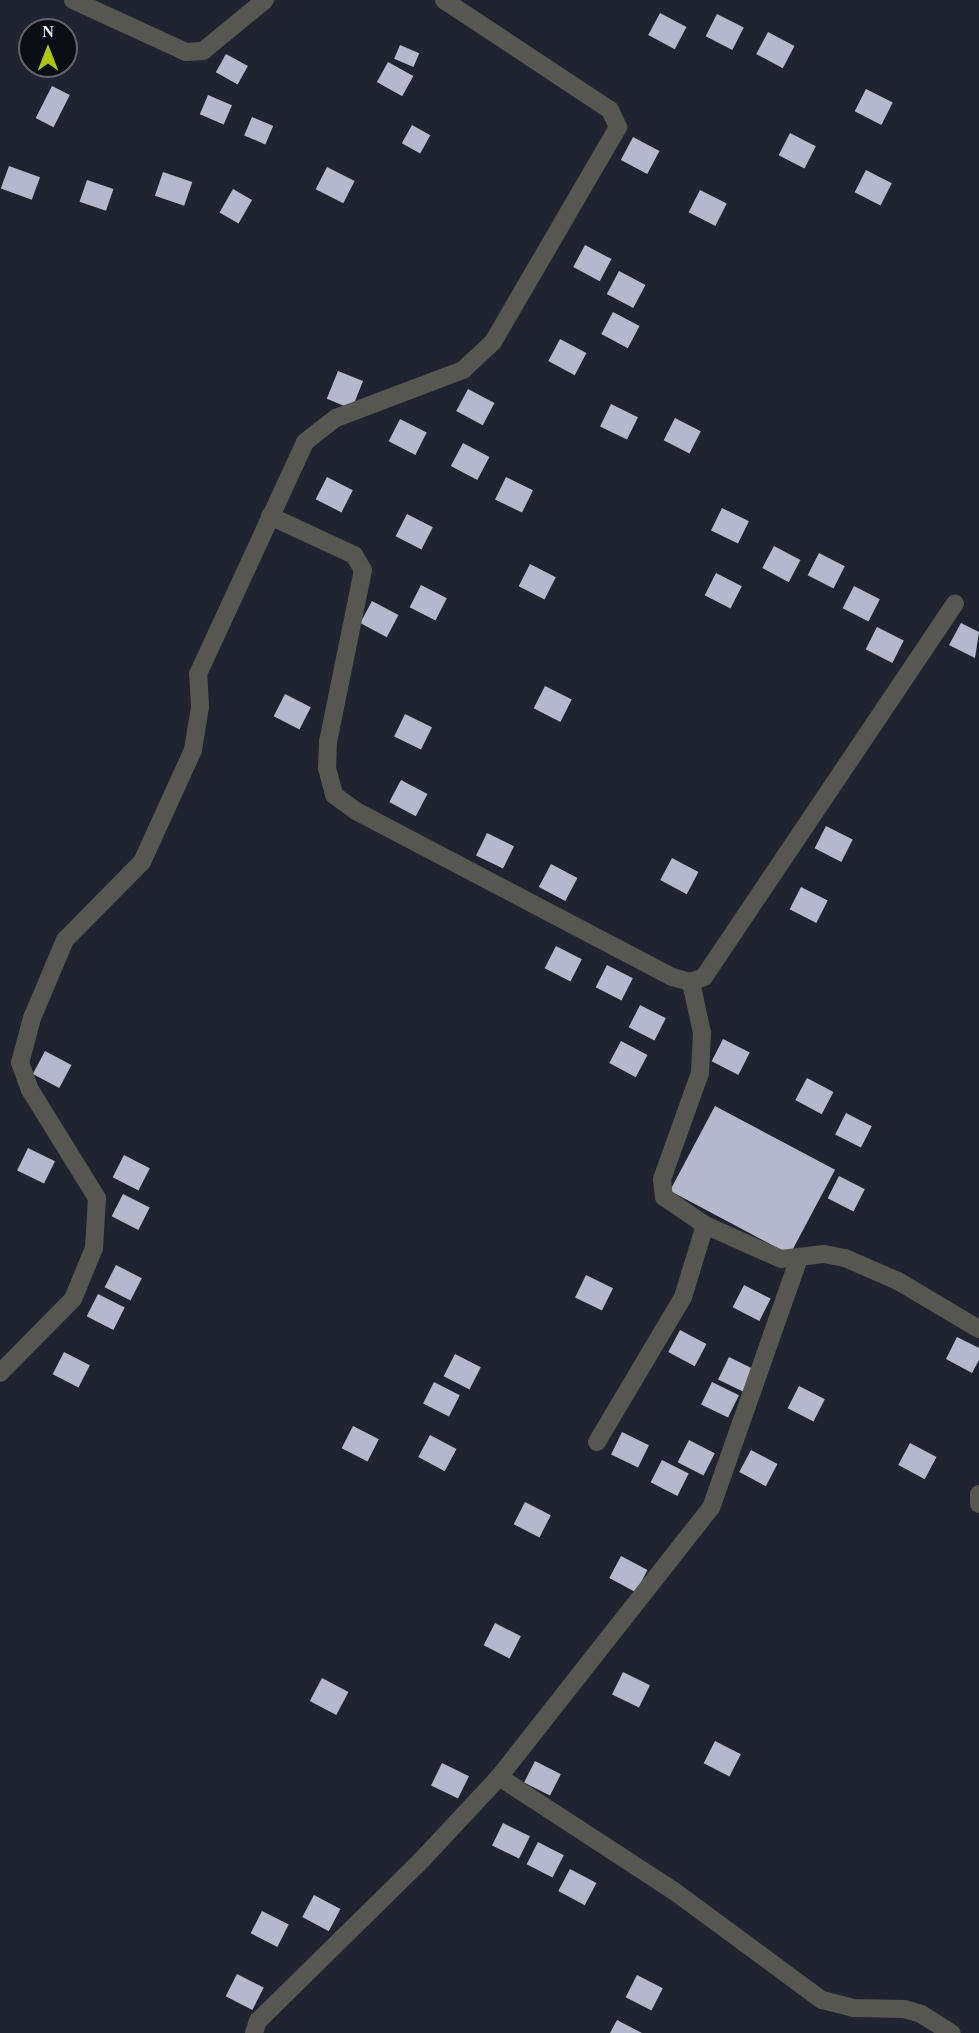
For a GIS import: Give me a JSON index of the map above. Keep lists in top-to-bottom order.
{
  "north": "top"
}
